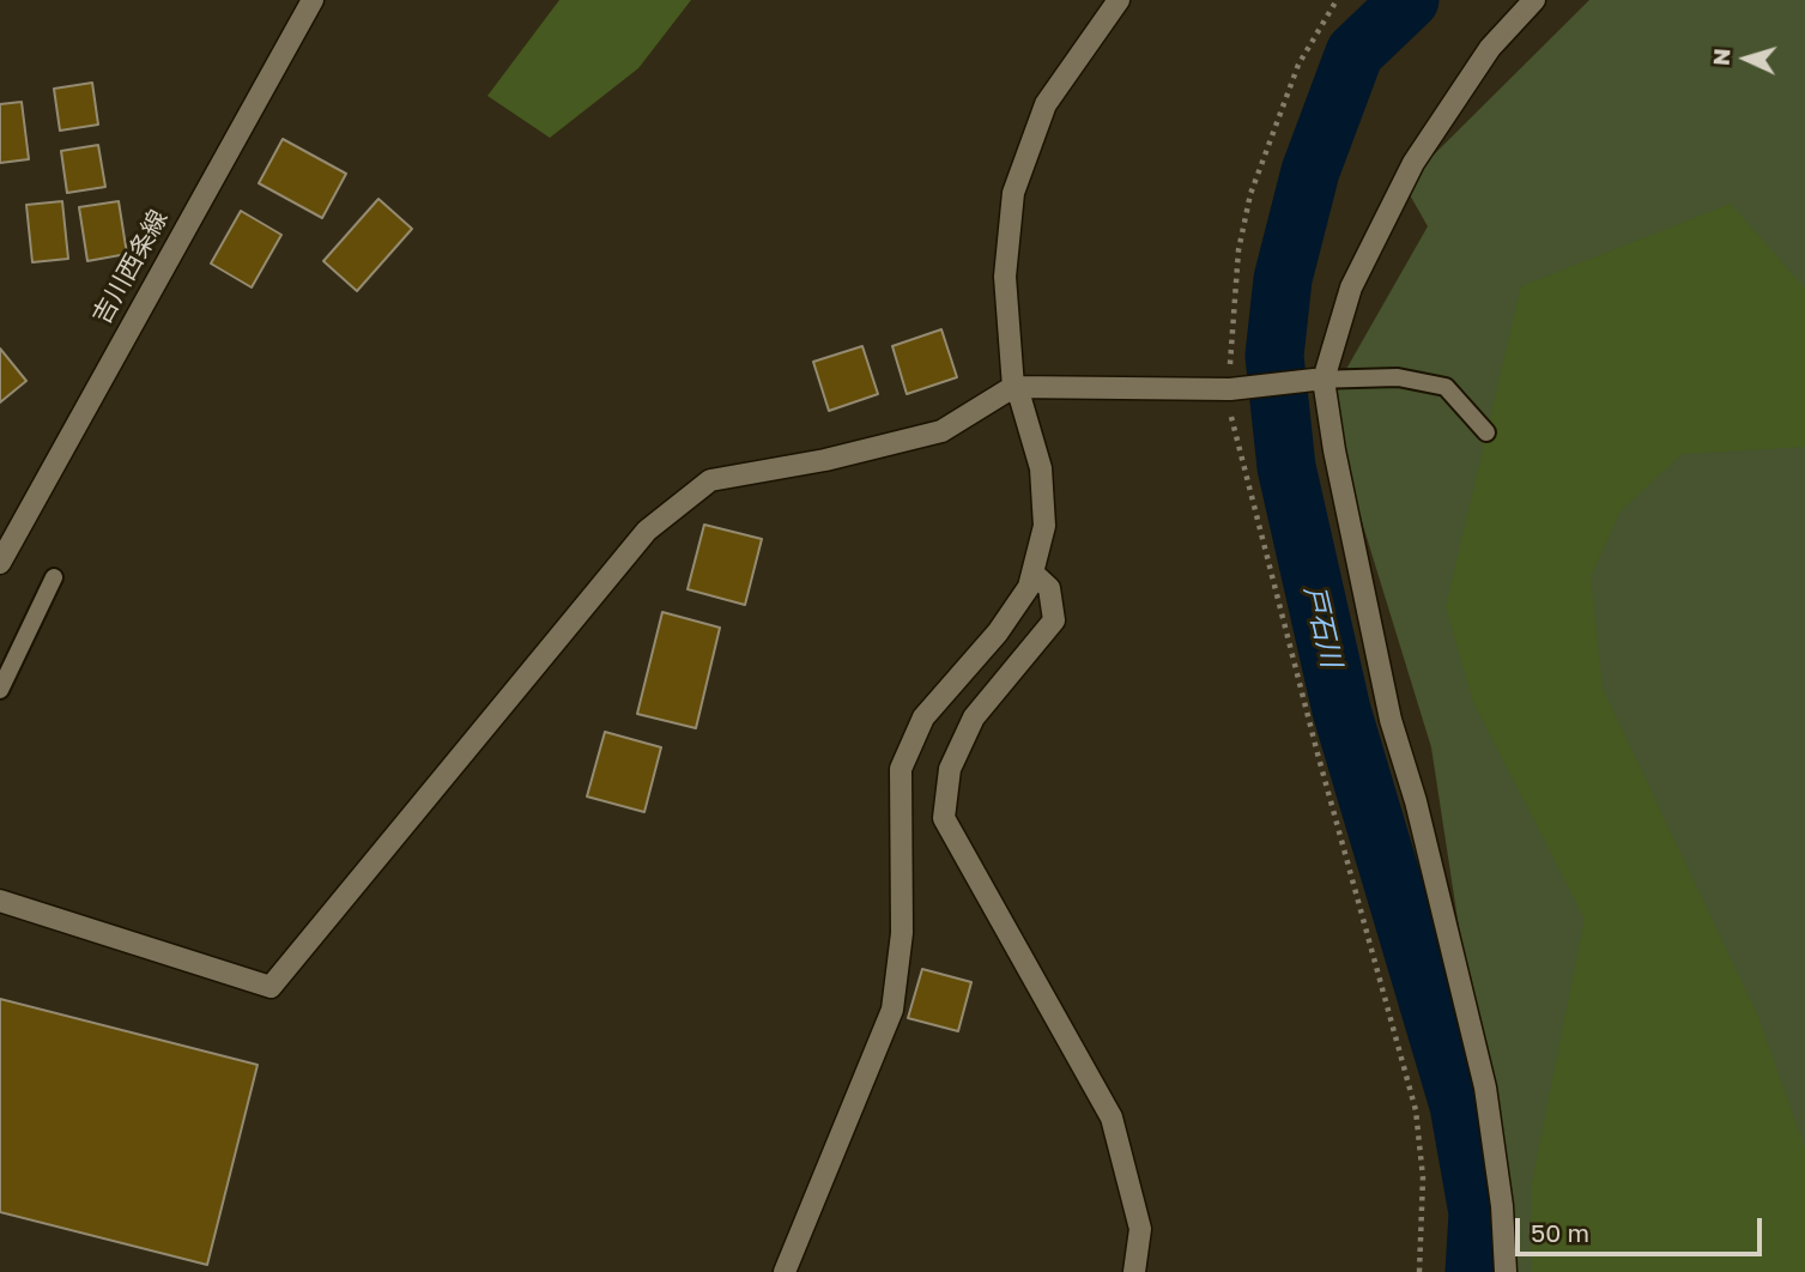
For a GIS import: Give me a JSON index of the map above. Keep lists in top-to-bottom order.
{
  "streets": {
    "street": ["吉川西条線"]
  },
  "water": ["戸石川"],
  "scale_bar": "50 m",
  "north": "left"
}
